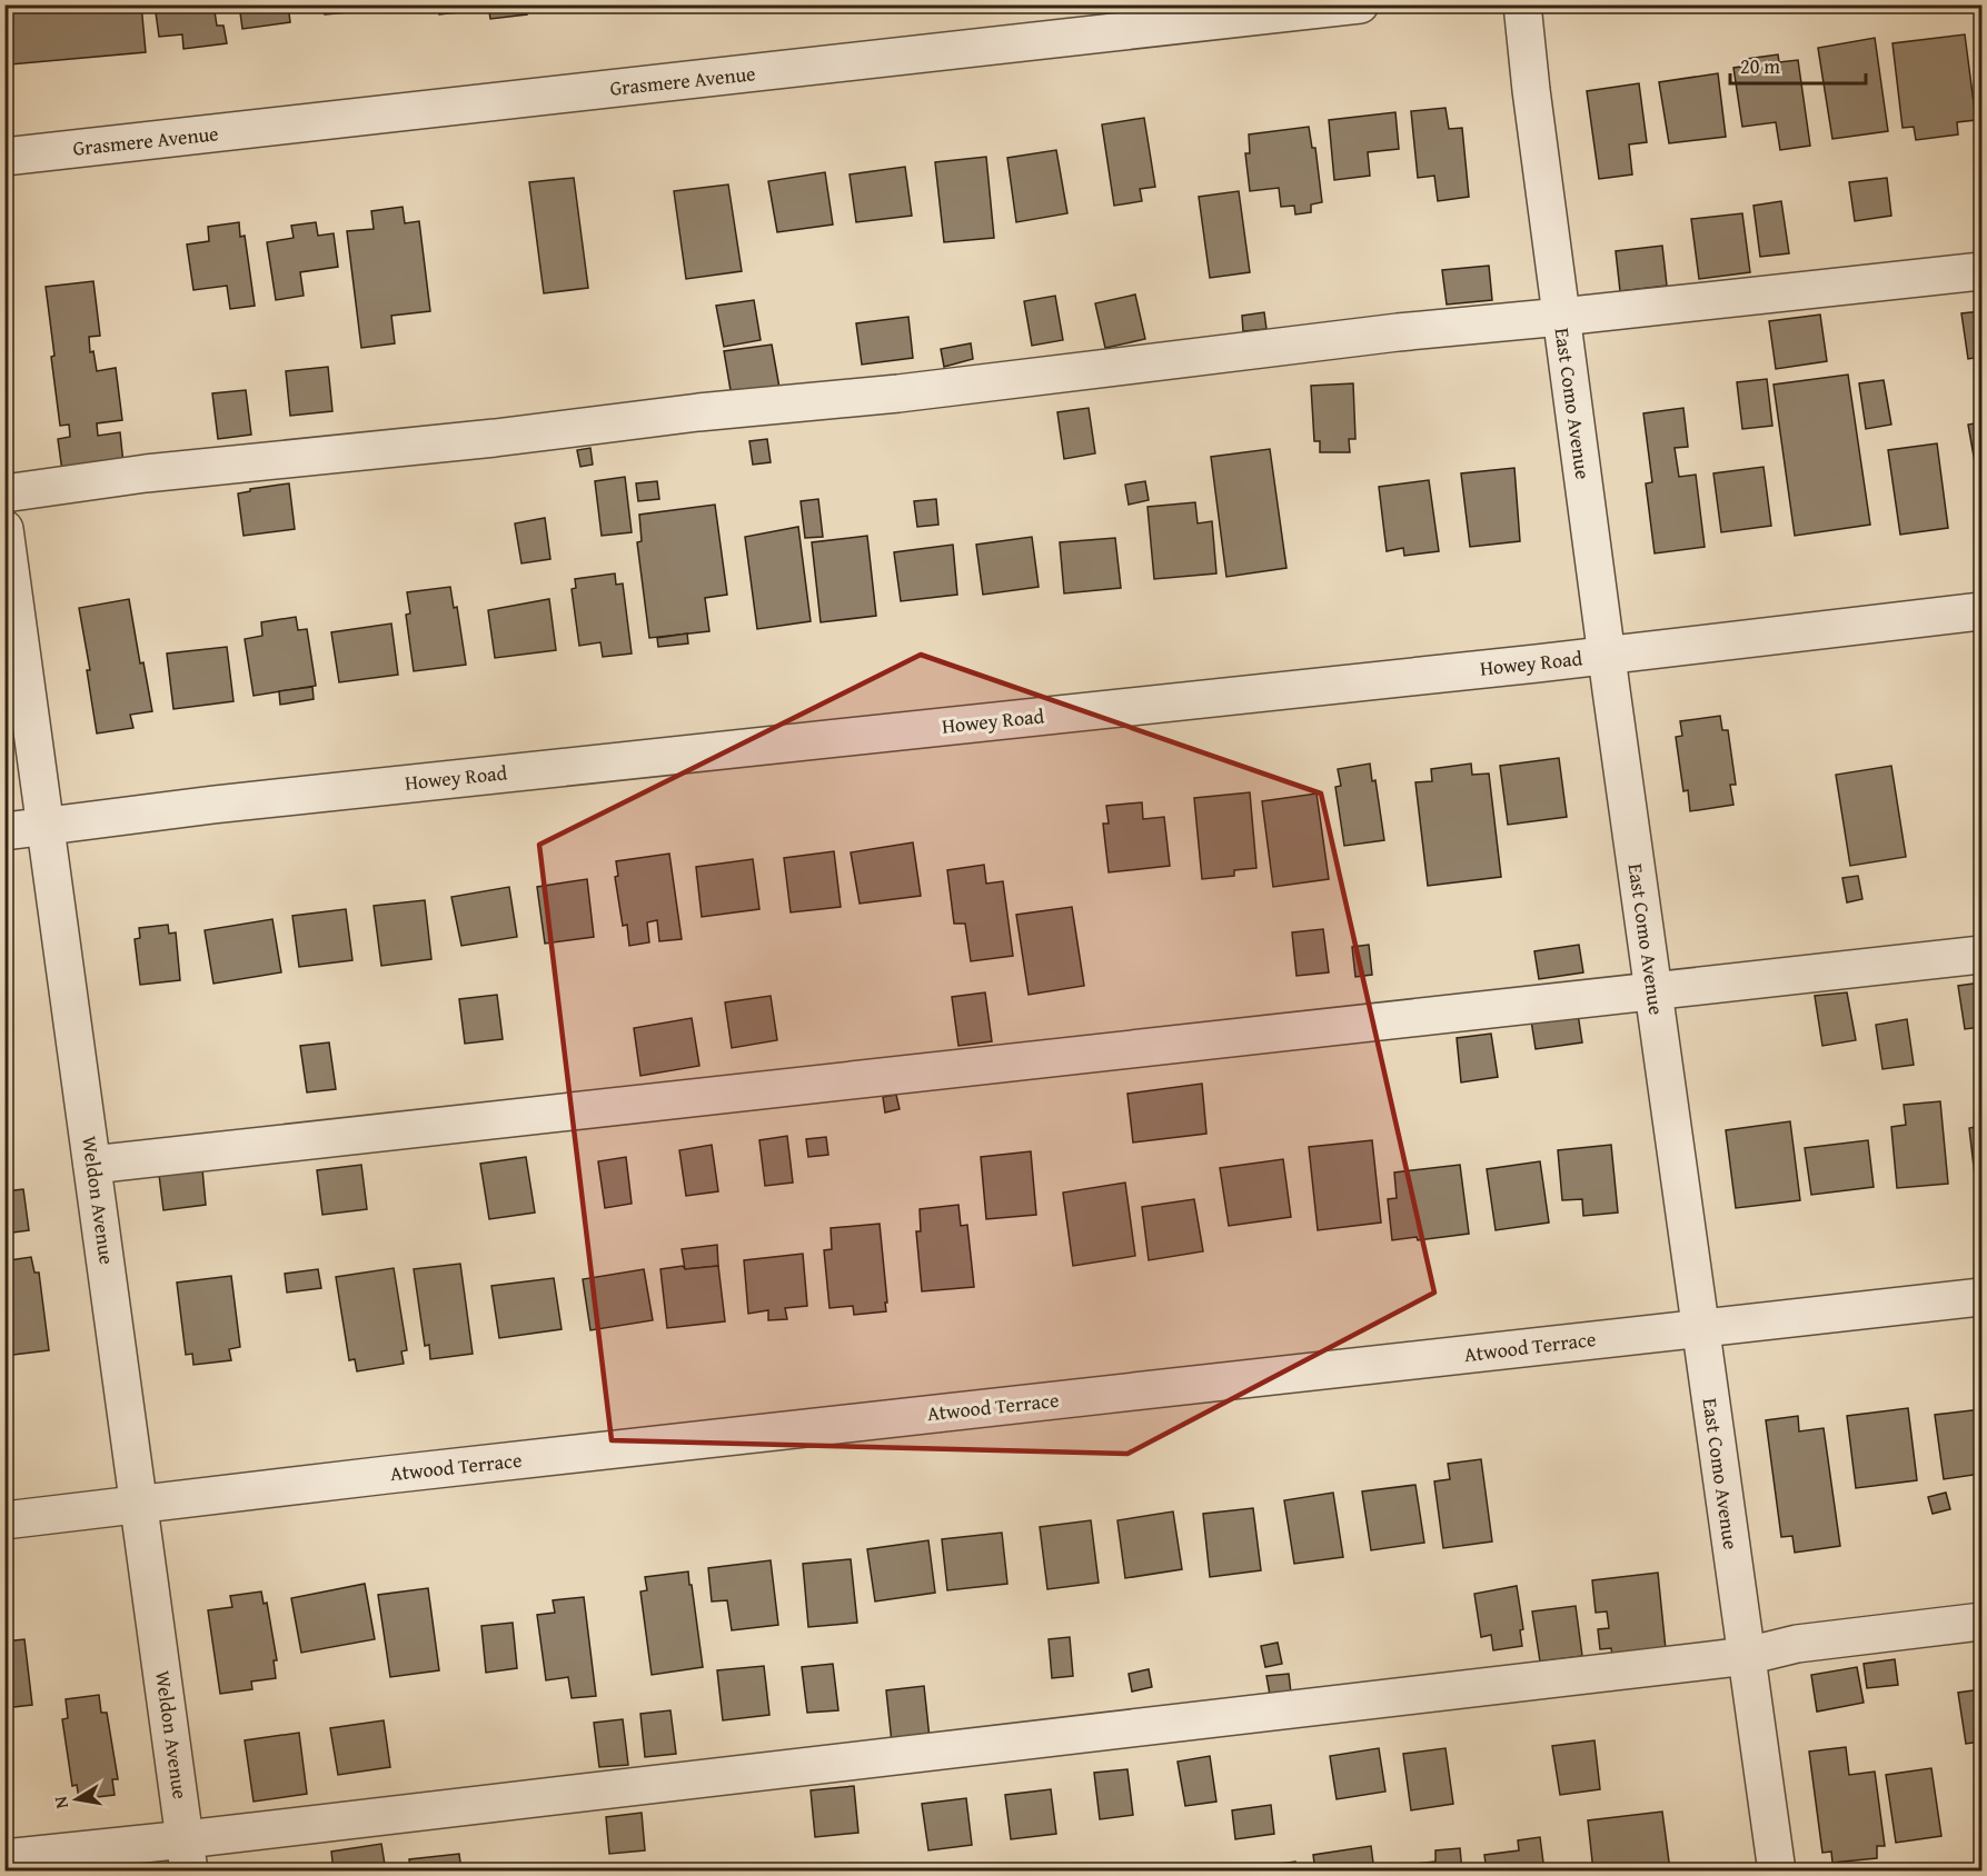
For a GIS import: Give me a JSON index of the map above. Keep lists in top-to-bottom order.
{
  "streets": {
    "street": [
      "Grasmere Avenue",
      "East Como Avenue",
      "Howey Road",
      "Weldon Avenue",
      "Atwood Terrace"
    ]
  },
  "crossings": [
    ["East Como Avenue", "Howey Road"],
    ["East Como Avenue", "Atwood Terrace"],
    ["Howey Road", "Weldon Avenue"],
    ["Weldon Avenue", "Atwood Terrace"]
  ],
  "scale_bar": "20 m",
  "north": "left"
}
